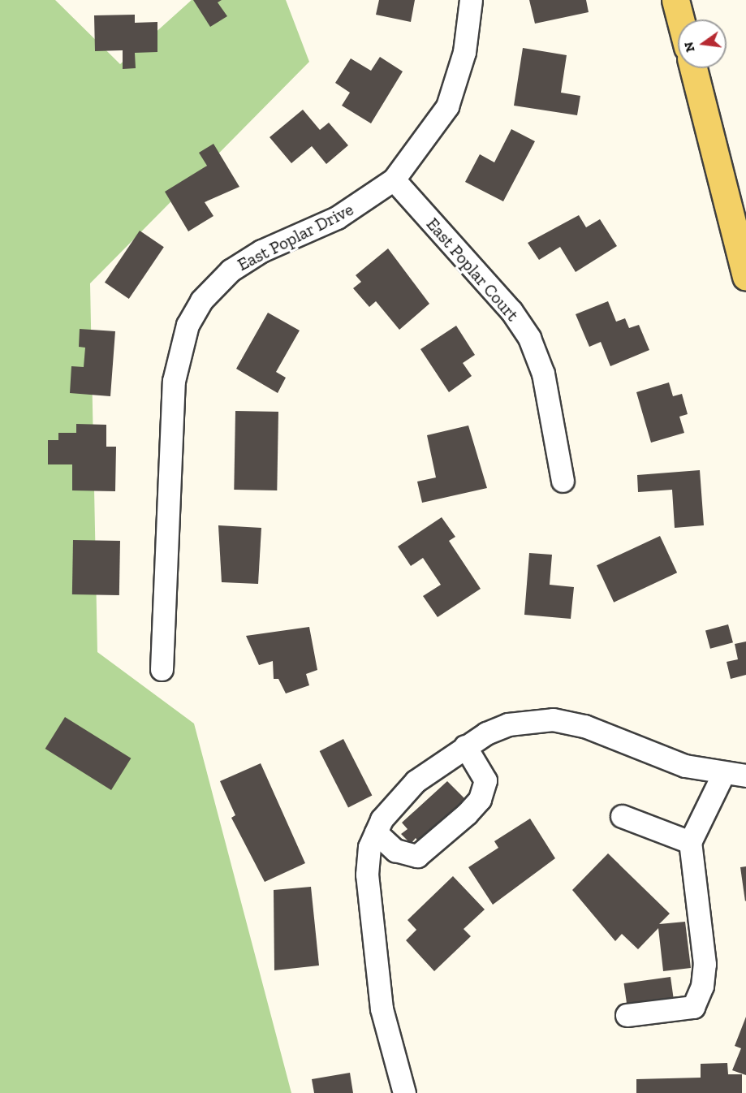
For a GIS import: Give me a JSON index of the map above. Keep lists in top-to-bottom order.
{
  "streets": {
    "street": ["East Poplar Drive", "East Poplar Court"]
  },
  "crossings": [
    ["East Poplar Drive", "East Poplar Court"]
  ],
  "north": "left"
}
